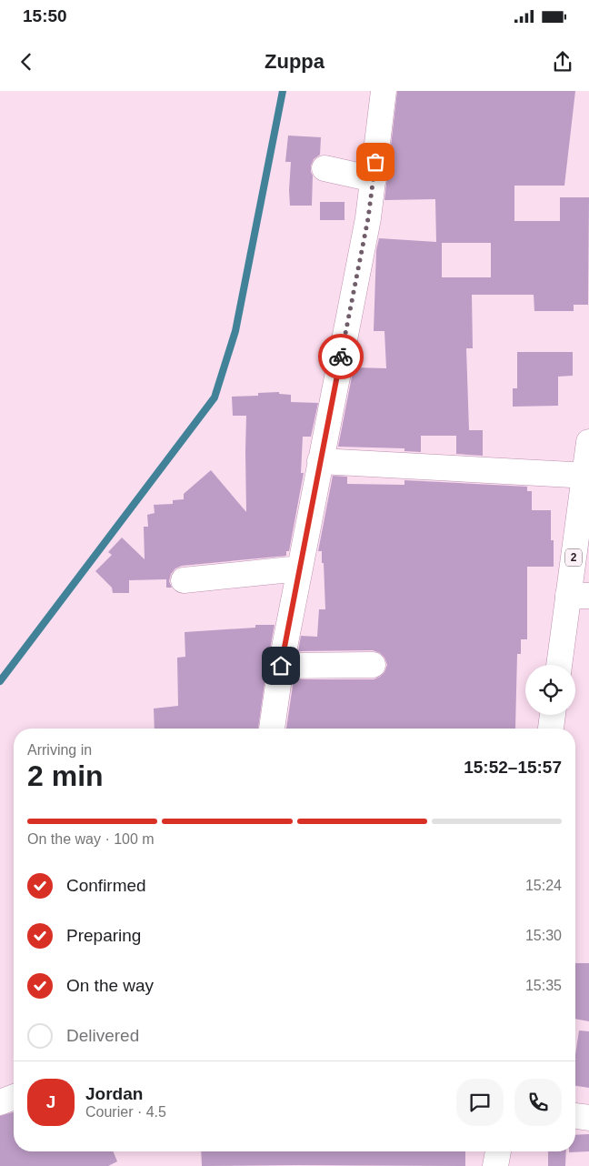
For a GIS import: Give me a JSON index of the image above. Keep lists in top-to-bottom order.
{
  "streets": {
    "main road": ["2"]
  },
  "page": {
    "status": "15:50",
    "header": "Zuppa",
    "heading": ["2 min", "Arriving in", "15:52–15:57"],
    "panel": ["Jordan", "Courier · 4.5"],
    "bar": "On the way · 100 m",
    "list": [
      ["Confirmed", "15:24"],
      ["Preparing", "15:30"],
      ["On the way", "15:35"],
      "Delivered"
    ],
    "round": "J"
  }
}
